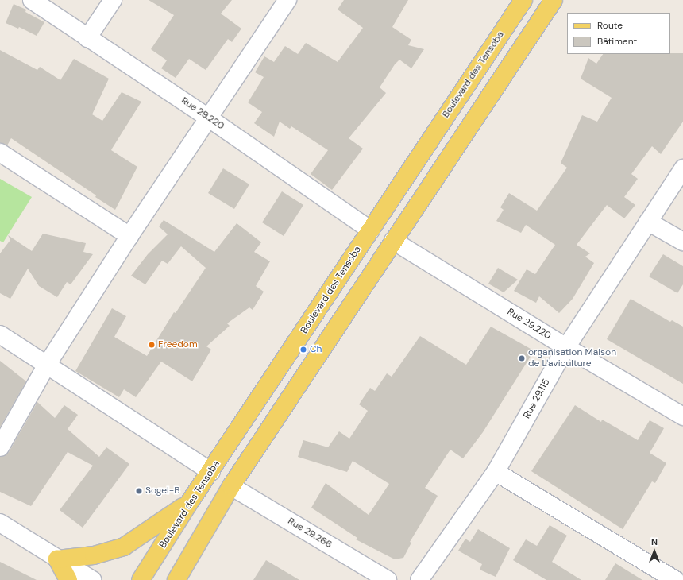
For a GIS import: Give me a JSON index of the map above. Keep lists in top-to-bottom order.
{
  "streets": {
    "main road": ["Boulevard des Tensoba"],
    "street": ["Rue 29.220", "Rue 29.115", "Rue 29.266"]
  },
  "crossings": [
    ["Boulevard des Tensoba", "Rue 29.220"],
    ["Rue 29.220", "Rue 29.115"]
  ],
  "places": [
    "Freedom",
    "Ch",
    "organisation Maison de L'aviculture",
    "Sogel-B"
  ],
  "legend": ["Route", "Bâtiment"],
  "north": "top"
}
